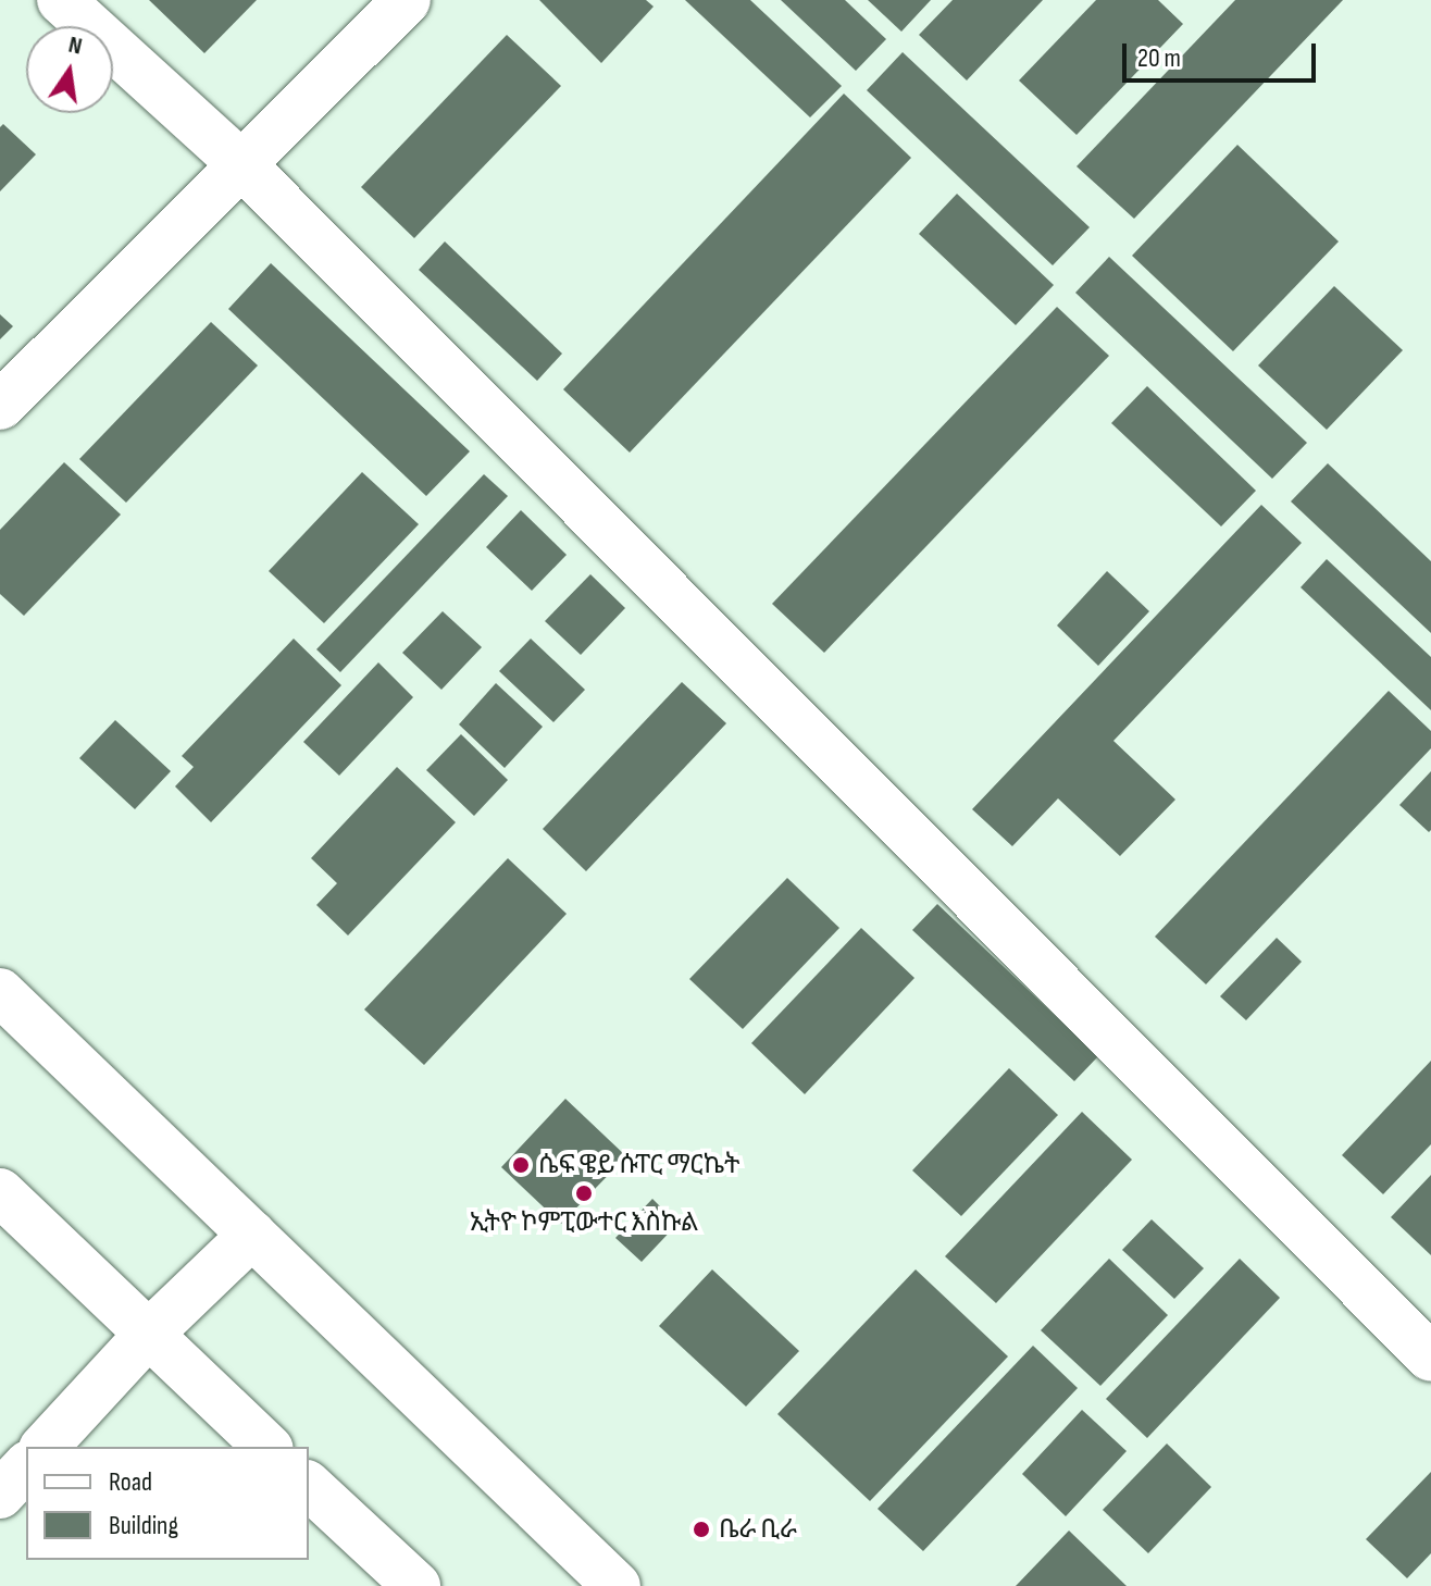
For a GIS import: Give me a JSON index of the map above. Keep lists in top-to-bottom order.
{
  "places": ["ሴፍ ዌይ ሱፐር ማርኬት", "ኢትዮ ኮምፒውተር እስኩል", "ቤራ ቢራ"],
  "legend": ["Road", "Building"],
  "scale_bar": "20 m",
  "north": "top"
}
